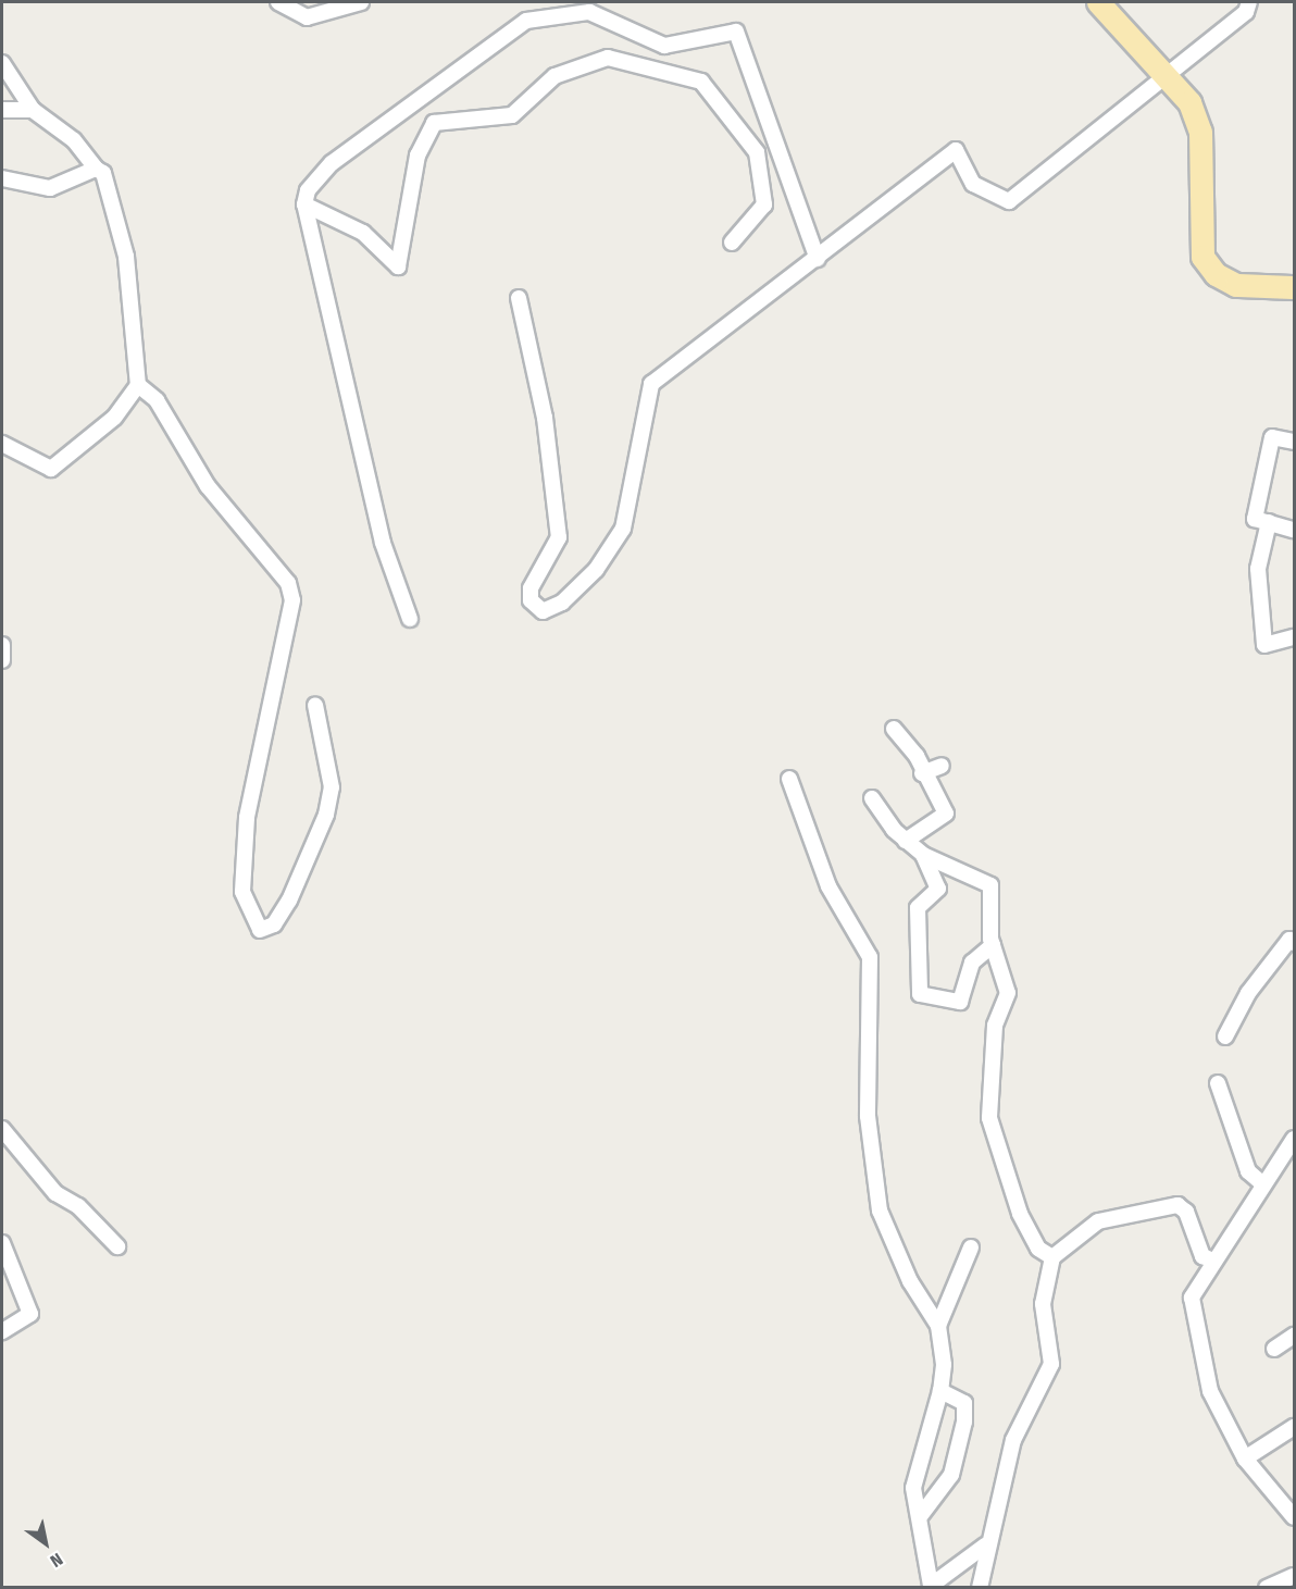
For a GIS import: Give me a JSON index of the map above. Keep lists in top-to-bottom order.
{
  "north": "bottom right"
}
